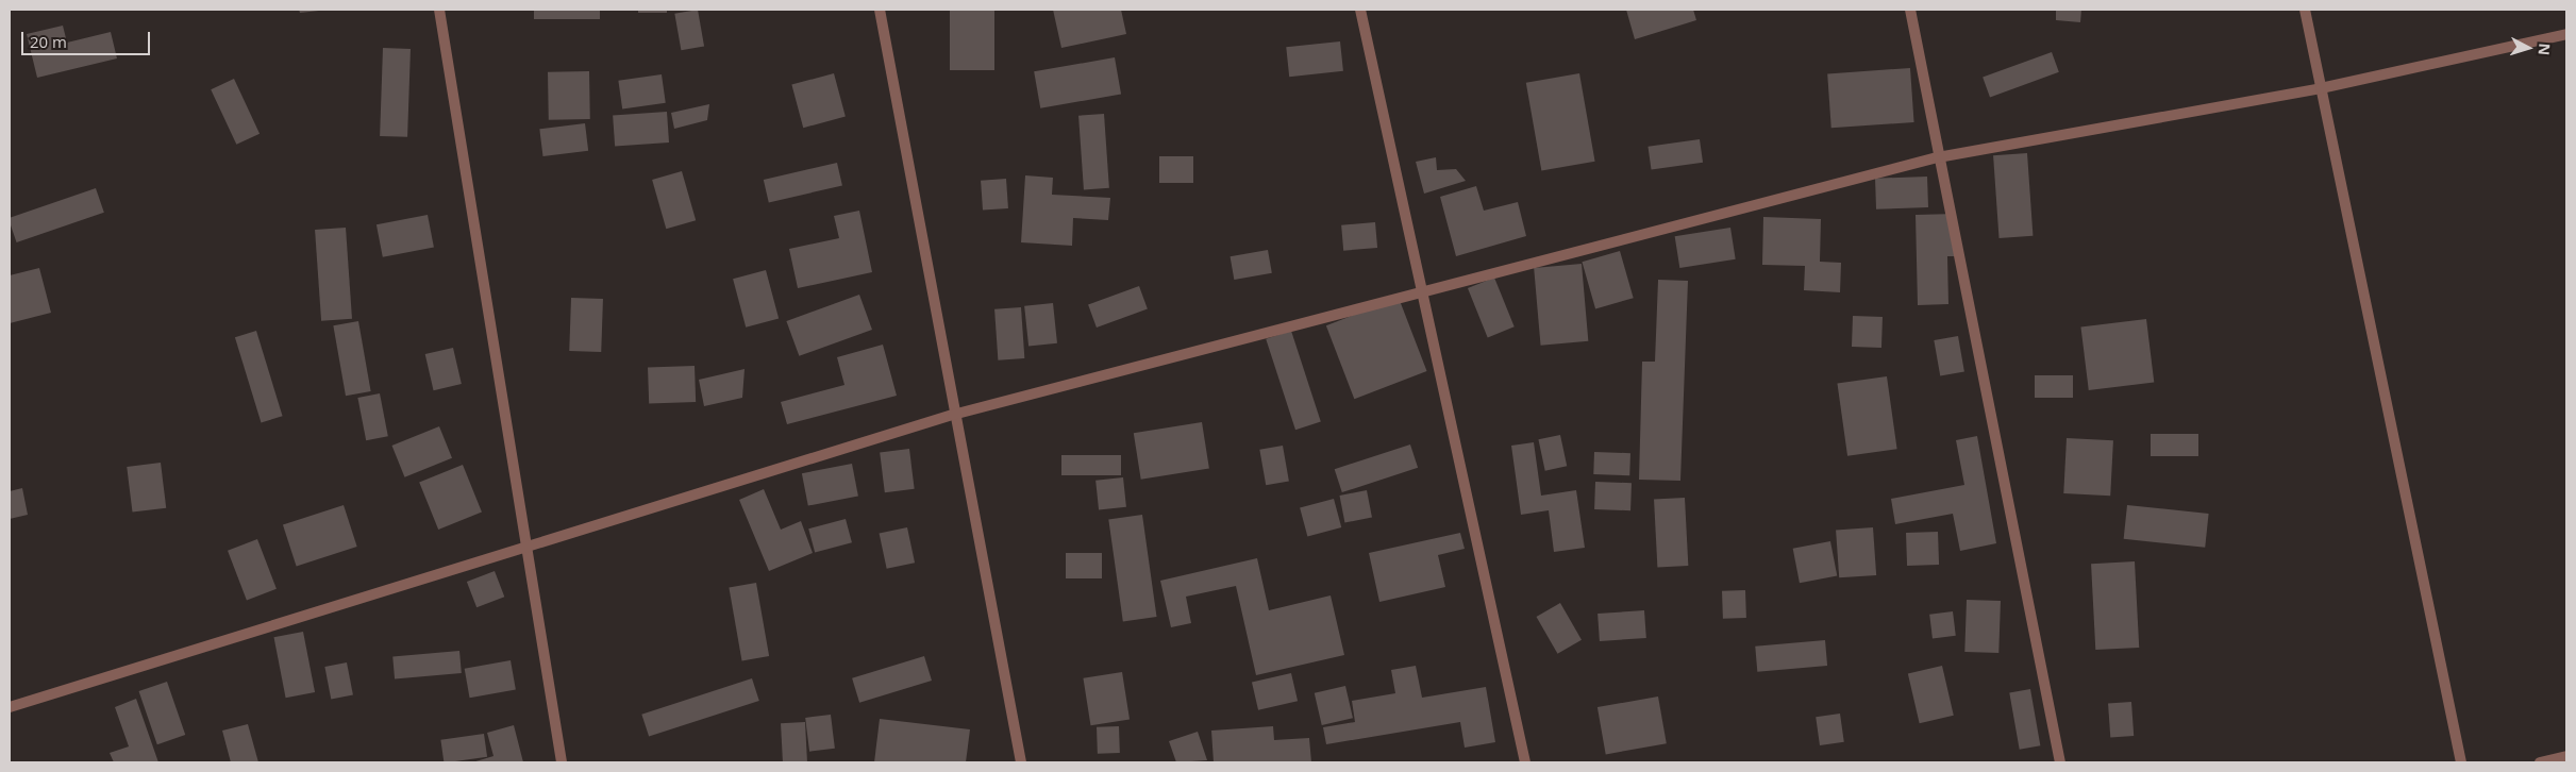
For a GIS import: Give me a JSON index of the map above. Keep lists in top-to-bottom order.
{
  "scale_bar": "20 m",
  "north": "right"
}
